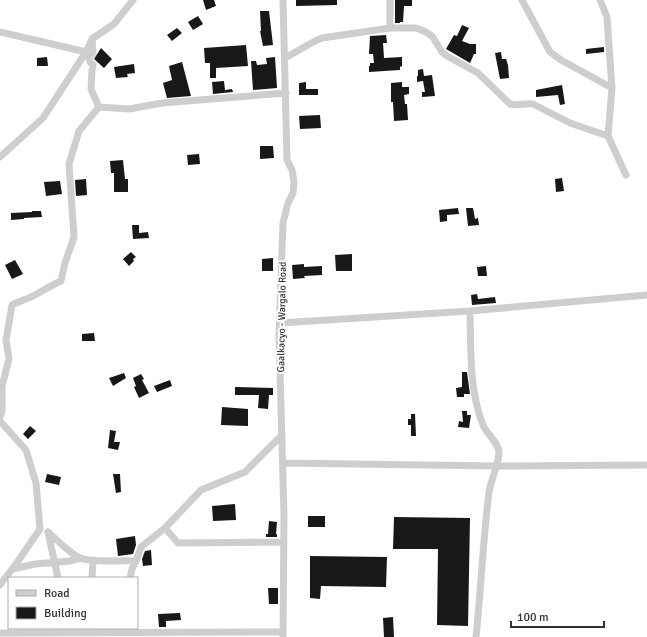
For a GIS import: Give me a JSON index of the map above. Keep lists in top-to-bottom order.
{
  "streets": {
    "street": ["Gaalkacyo - Wargalo Road"]
  },
  "legend": ["Road", "Building"],
  "scale_bar": "100 m"
}
